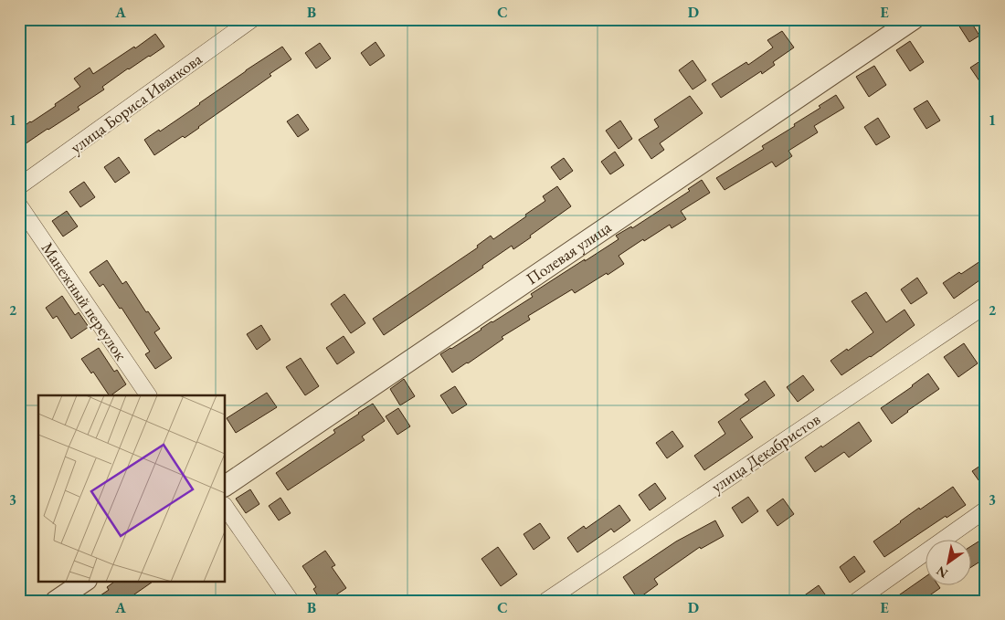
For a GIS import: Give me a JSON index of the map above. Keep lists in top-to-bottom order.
{
  "streets": {
    "street": [
      "улица Бориса Иванкова",
      "Полевая улица",
      "Манежный переулок",
      "улица Декабристов"
    ]
  },
  "north": "bottom left",
  "grid": {
    "columns": [
      "A",
      "B",
      "C",
      "D",
      "E"
    ],
    "rows": ["1", "2", "3"]
  }
}
